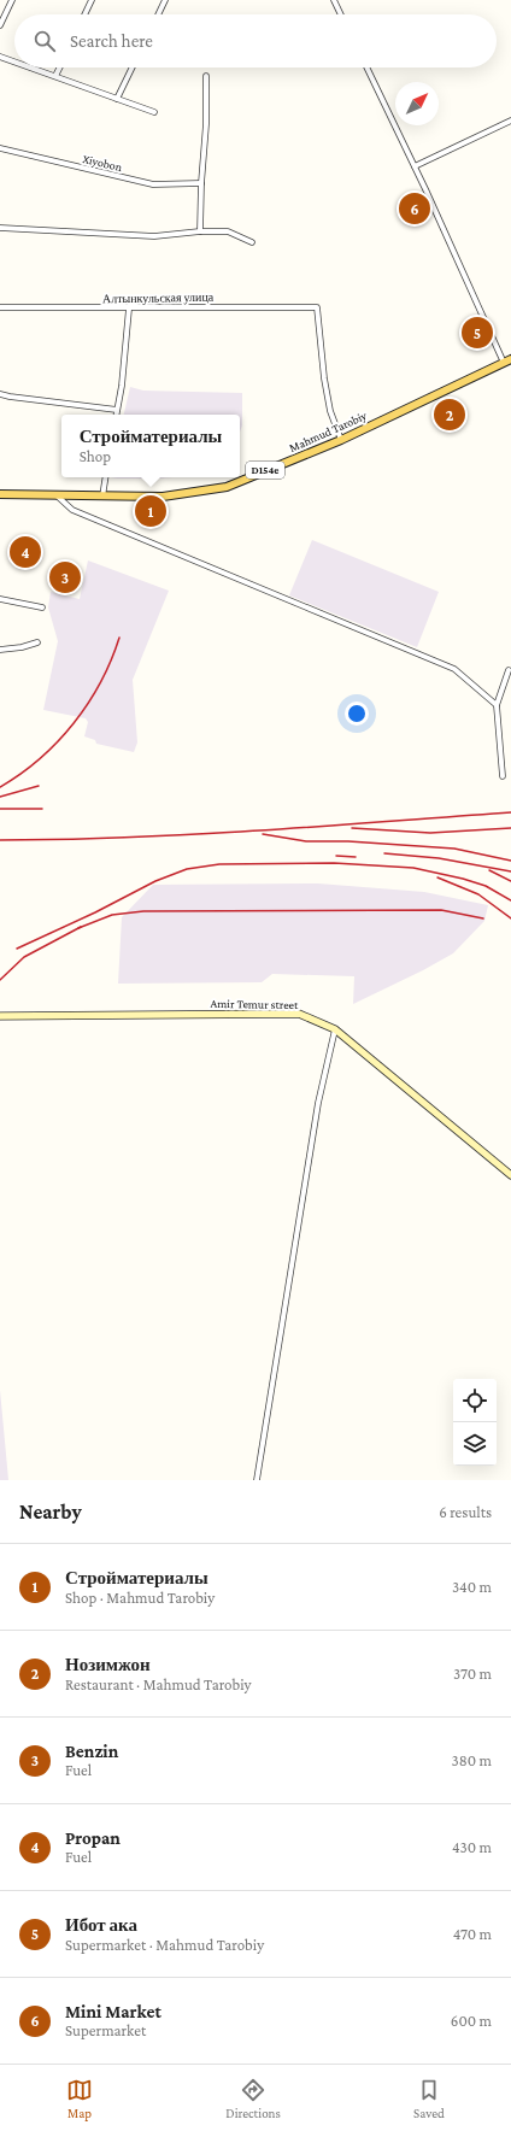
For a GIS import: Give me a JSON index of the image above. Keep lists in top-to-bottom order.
{
  "streets": {
    "main road": ["Mahmud Tarobiy", "D154e"],
    "street": ["Xiyobon", "Алтынкульская улица", "Amir Temur street"]
  },
  "crossings": [
    ["Алтынкульская улица", "Mahmud Tarobiy"]
  ],
  "north": "top right",
  "page": {
    "search": "Search here",
    "pins": [
      "6",
      "5",
      "2",
      "1",
      "4",
      "3"
    ],
    "popup": ["Стройматериалы", "Shop"],
    "heading": ["Nearby", "6 results"],
    "list": [
      {
        "mark": "1",
        "name": "Стройматериалы",
        "note": "Shop · Mahmud Tarobiy",
        "value": "340 m"
      },
      {
        "mark": "2",
        "name": "Нозимжон",
        "note": "Restaurant · Mahmud Tarobiy",
        "value": "370 m"
      },
      {
        "mark": "3",
        "name": "Benzin",
        "note": "Fuel",
        "value": "380 m"
      },
      {
        "mark": "4",
        "name": "Propan",
        "note": "Fuel",
        "value": "430 m"
      },
      {
        "mark": "5",
        "name": "Ибот ака",
        "note": "Supermarket · Mahmud Tarobiy",
        "value": "470 m"
      },
      {
        "mark": "6",
        "name": "Mini Market",
        "note": "Supermarket",
        "value": "600 m"
      }
    ],
    "nav": ["Map", "Directions", "Saved"]
  }
}
